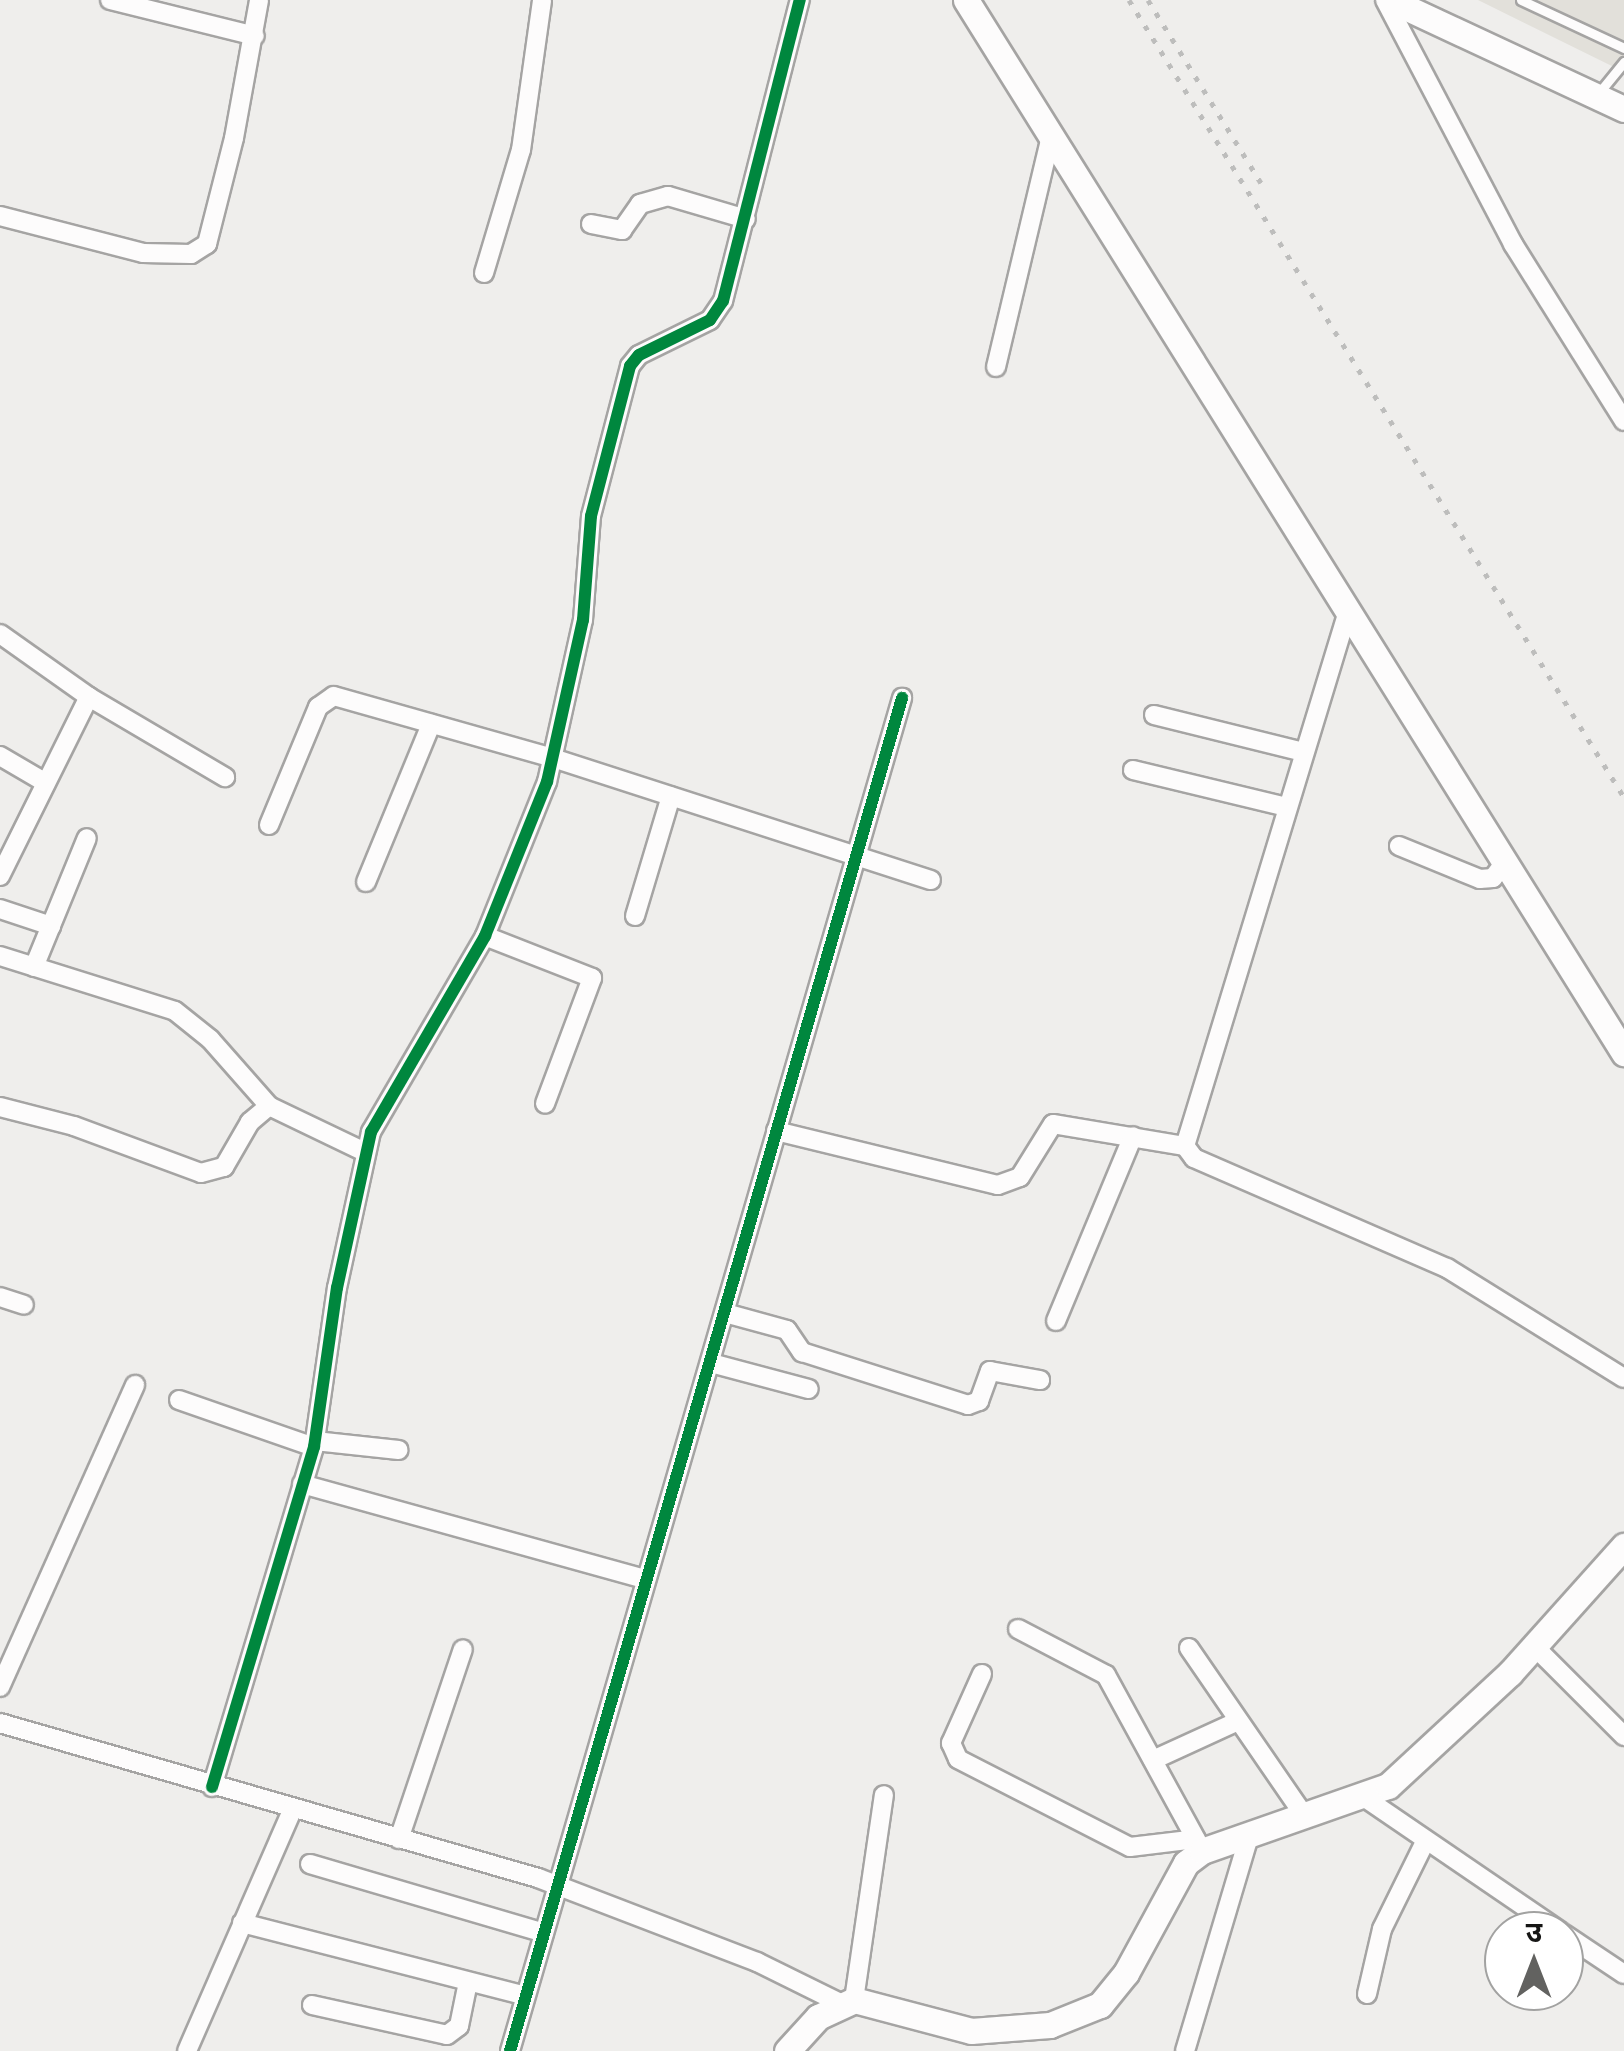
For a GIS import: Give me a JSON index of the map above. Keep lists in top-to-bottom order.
{
  "north": "top"
}
